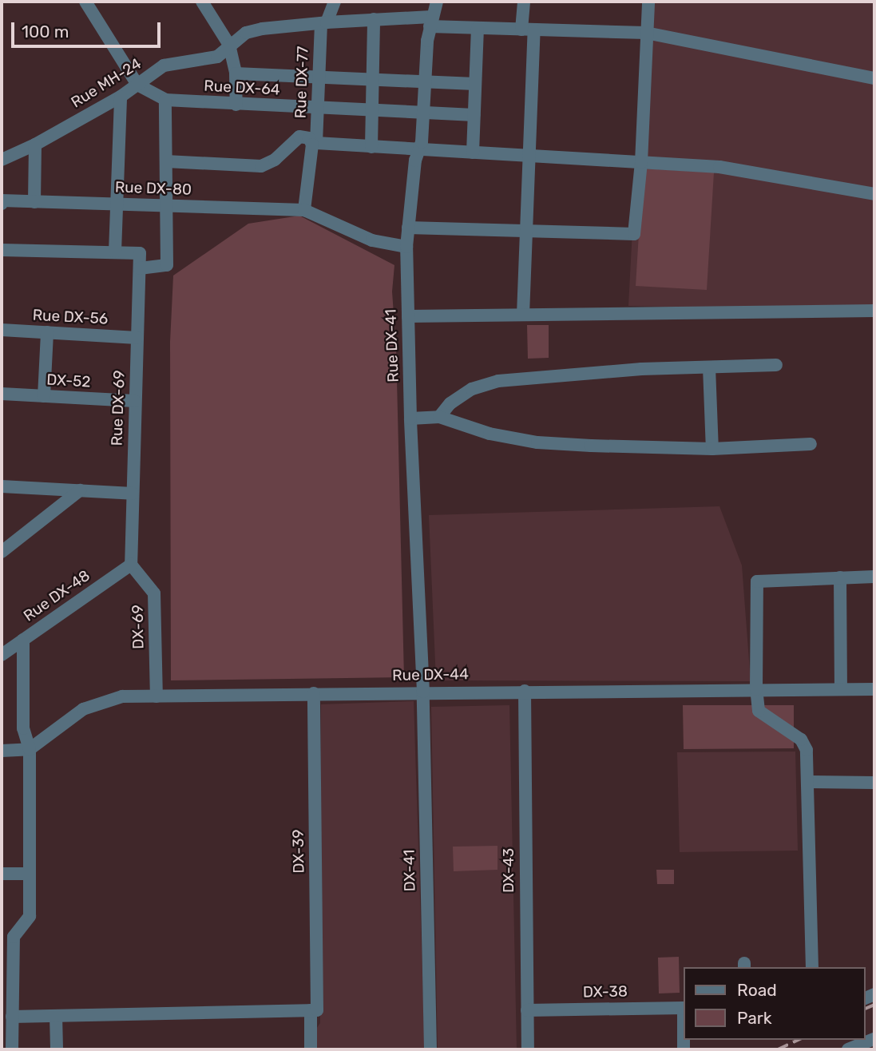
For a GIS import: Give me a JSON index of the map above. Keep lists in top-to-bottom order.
{
  "streets": {
    "street": [
      "Rue DX-77",
      "Rue MH-24",
      "Rue DX-64",
      "Rue DX-80",
      "Rue DX-56",
      "Rue DX-41",
      "DX-52",
      "Rue DX-69",
      "Rue DX-48",
      "DX-69",
      "Rue DX-44",
      "DX-39",
      "DX-41",
      "DX-43",
      "DX-38"
    ]
  },
  "crossings": [
    ["Rue DX-77", "Rue MH-24"],
    ["Rue DX-77", "Rue DX-64"],
    ["Rue DX-77", "Rue DX-80"],
    ["Rue MH-24", "Rue DX-41"],
    ["Rue DX-64", "Rue DX-41"],
    ["Rue DX-56", "Rue DX-69"],
    ["Rue DX-41", "Rue DX-44"],
    ["Rue DX-41", "DX-41"],
    ["DX-52", "Rue DX-69"],
    ["Rue DX-69", "Rue DX-48"],
    ["Rue DX-69", "DX-69"],
    ["Rue DX-48", "DX-69"],
    ["DX-69", "Rue DX-44"],
    ["Rue DX-44", "DX-39"],
    ["Rue DX-44", "DX-41"],
    ["Rue DX-44", "DX-43"],
    ["DX-43", "DX-38"]
  ],
  "legend": ["Road", "Park"],
  "scale_bar": "100 m"
}
